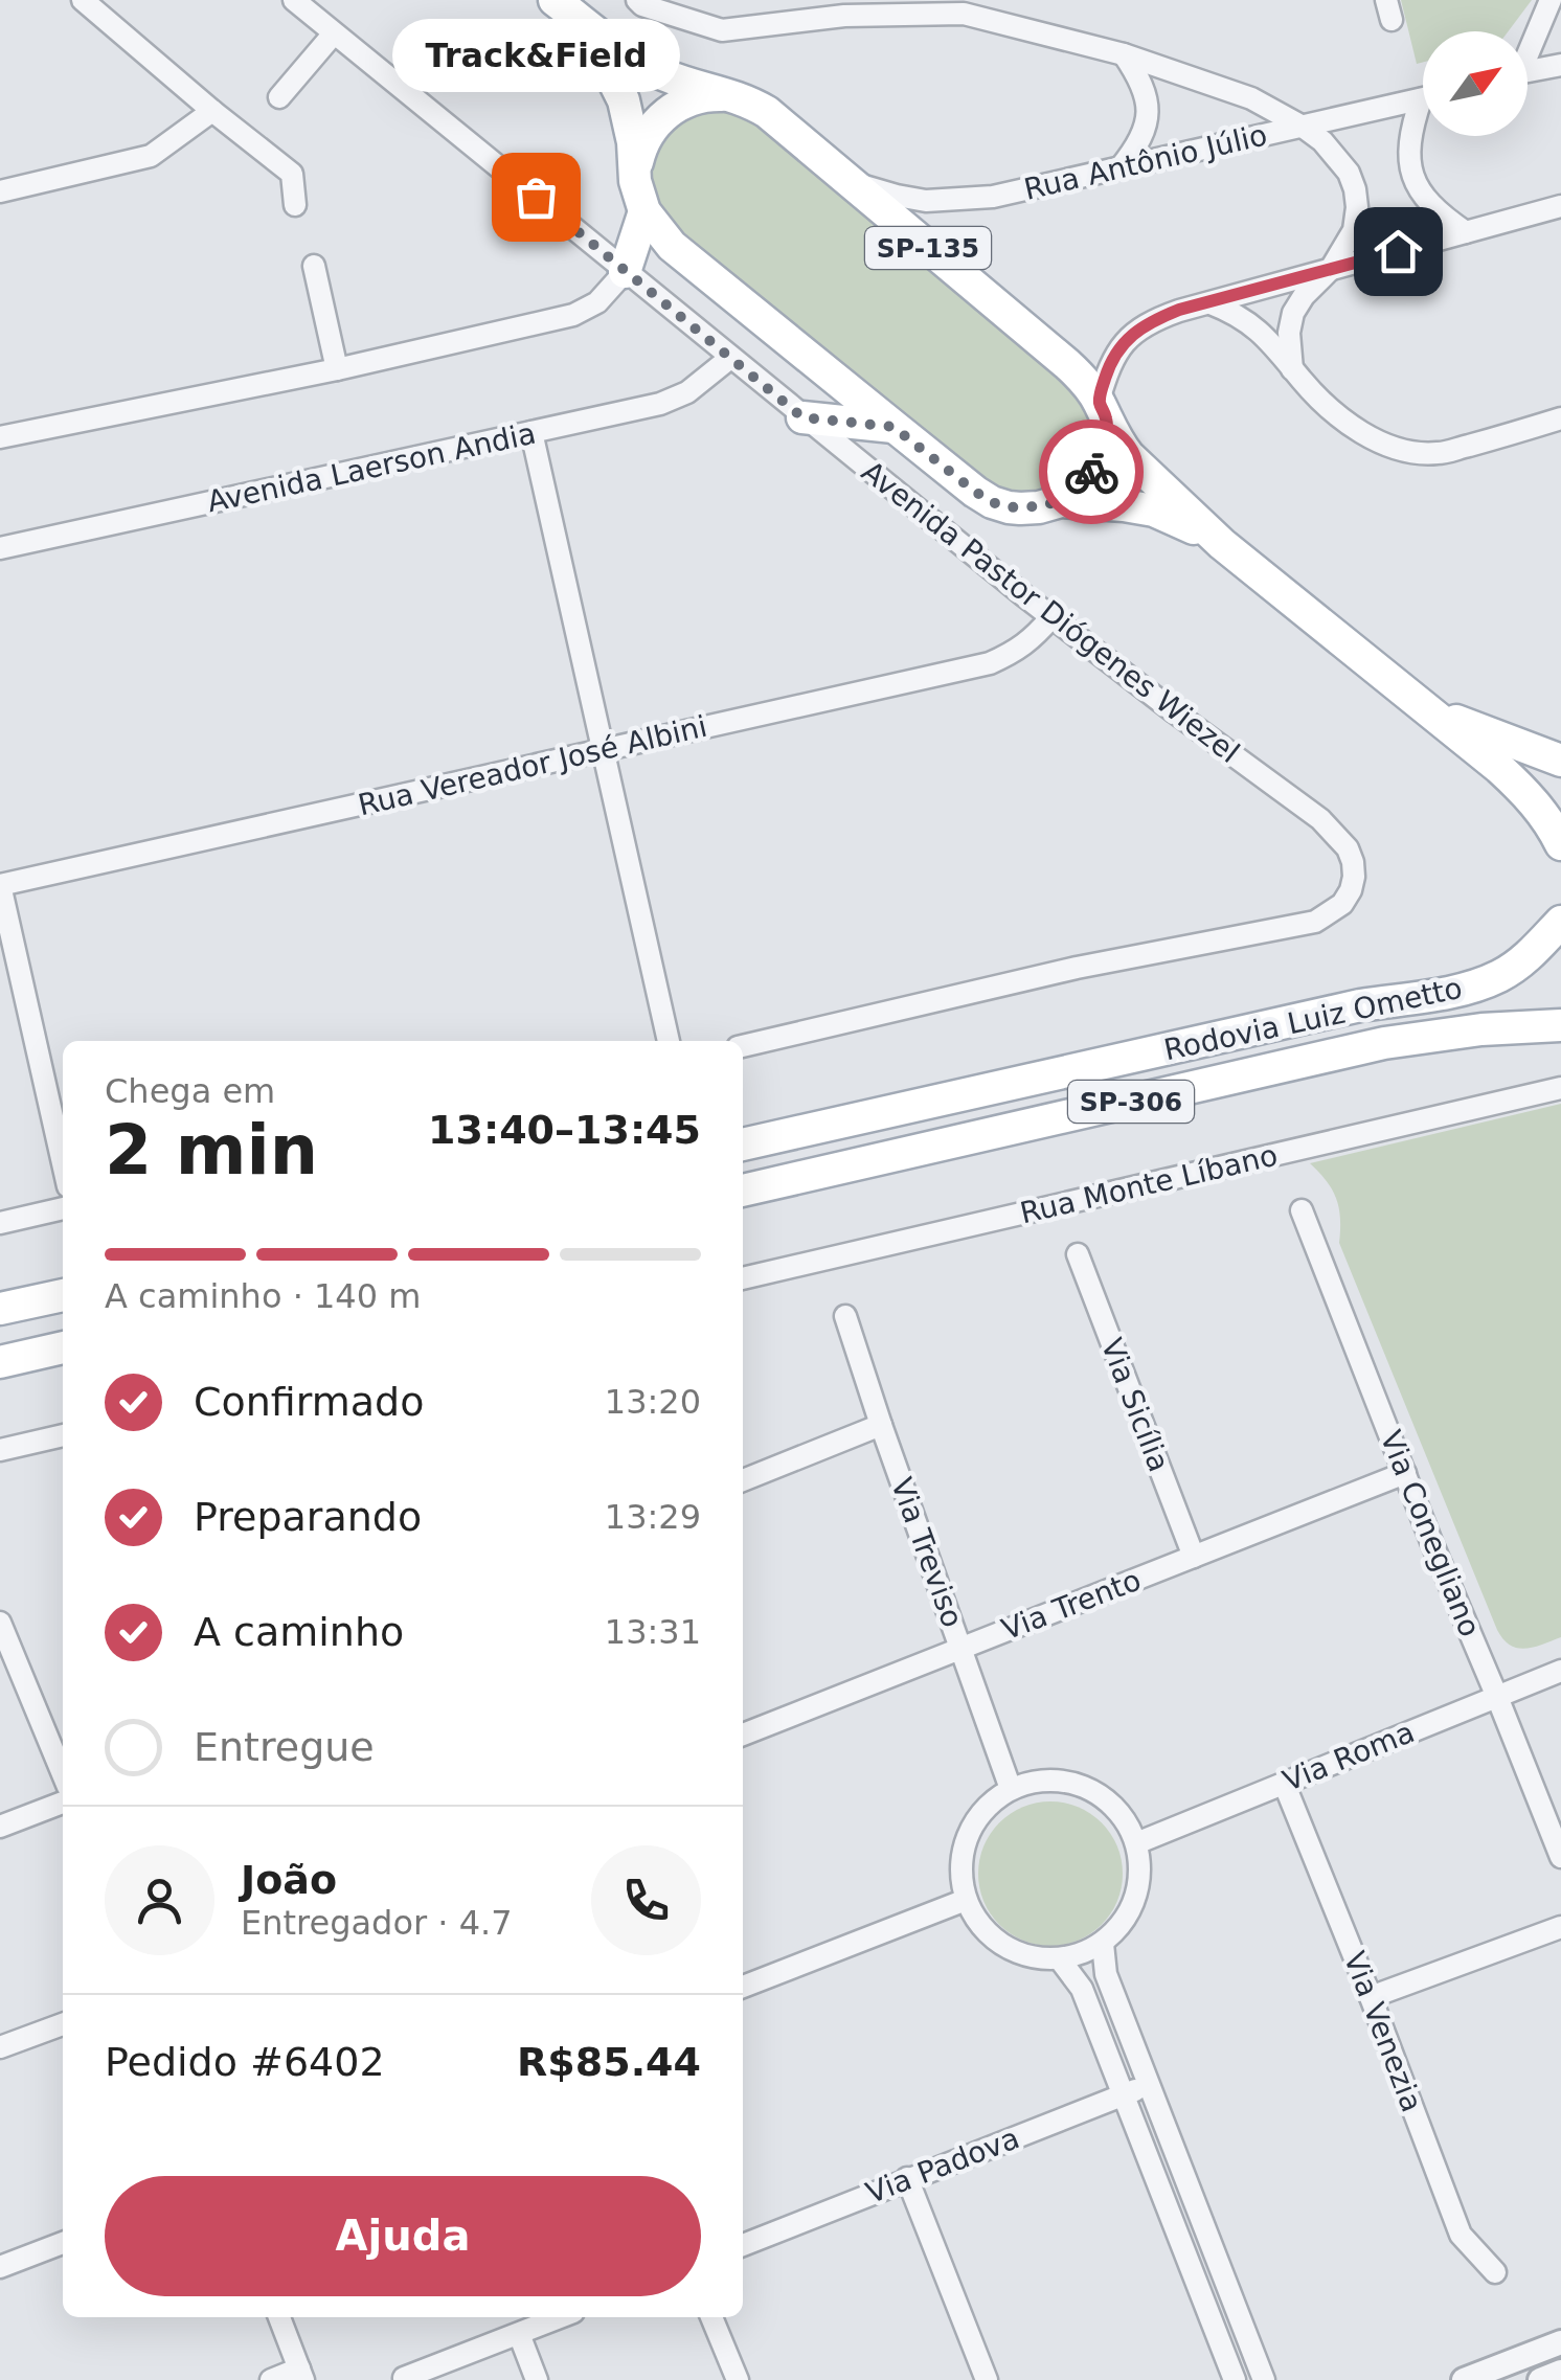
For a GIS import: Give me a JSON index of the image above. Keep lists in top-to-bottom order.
{
  "streets": {
    "main road": ["SP-135", "Rodovia Luiz Ometto", "SP-306"],
    "street": [
      "Rua Antônio Júlio",
      "Avenida Laerson Andia",
      "Avenida Pastor Diógenes Wiezel",
      "Rua Vereador José Albini",
      "Rua Monte Líbano",
      "Via Sicília",
      "Via Conegliano",
      "Via Treviso",
      "Via Trento",
      "Via Roma",
      "Via Venezia",
      "Via Padova"
    ]
  },
  "crossings": [
    ["Rua Antônio Júlio", "SP-135"],
    ["Avenida Laerson Andia", "Avenida Pastor Diógenes Wiezel"],
    ["Avenida Pastor Diógenes Wiezel", "Rua Vereador José Albini"],
    ["Via Sicília", "Via Trento"],
    ["Via Conegliano", "Via Trento"],
    ["Via Conegliano", "Via Roma"],
    ["Via Treviso", "Via Trento"],
    ["Via Treviso", "Via Roma"],
    ["Via Roma", "Via Venezia"]
  ],
  "places": ["Track&Field"],
  "north": "top right",
  "page": {
    "bubble": "Track&Field",
    "heading": ["2 min", "Chega em", "13:40–13:45"],
    "panel": [
      "João",
      "Entregador · 4.7",
      "Pedido #6402",
      "R$85.44"
    ],
    "bar": "A caminho · 140 m",
    "list": [
      ["Confirmado", "13:20"],
      ["Preparando", "13:29"],
      ["A caminho", "13:31"],
      "Entregue"
    ],
    "buttons": "Ajuda"
  }
}
